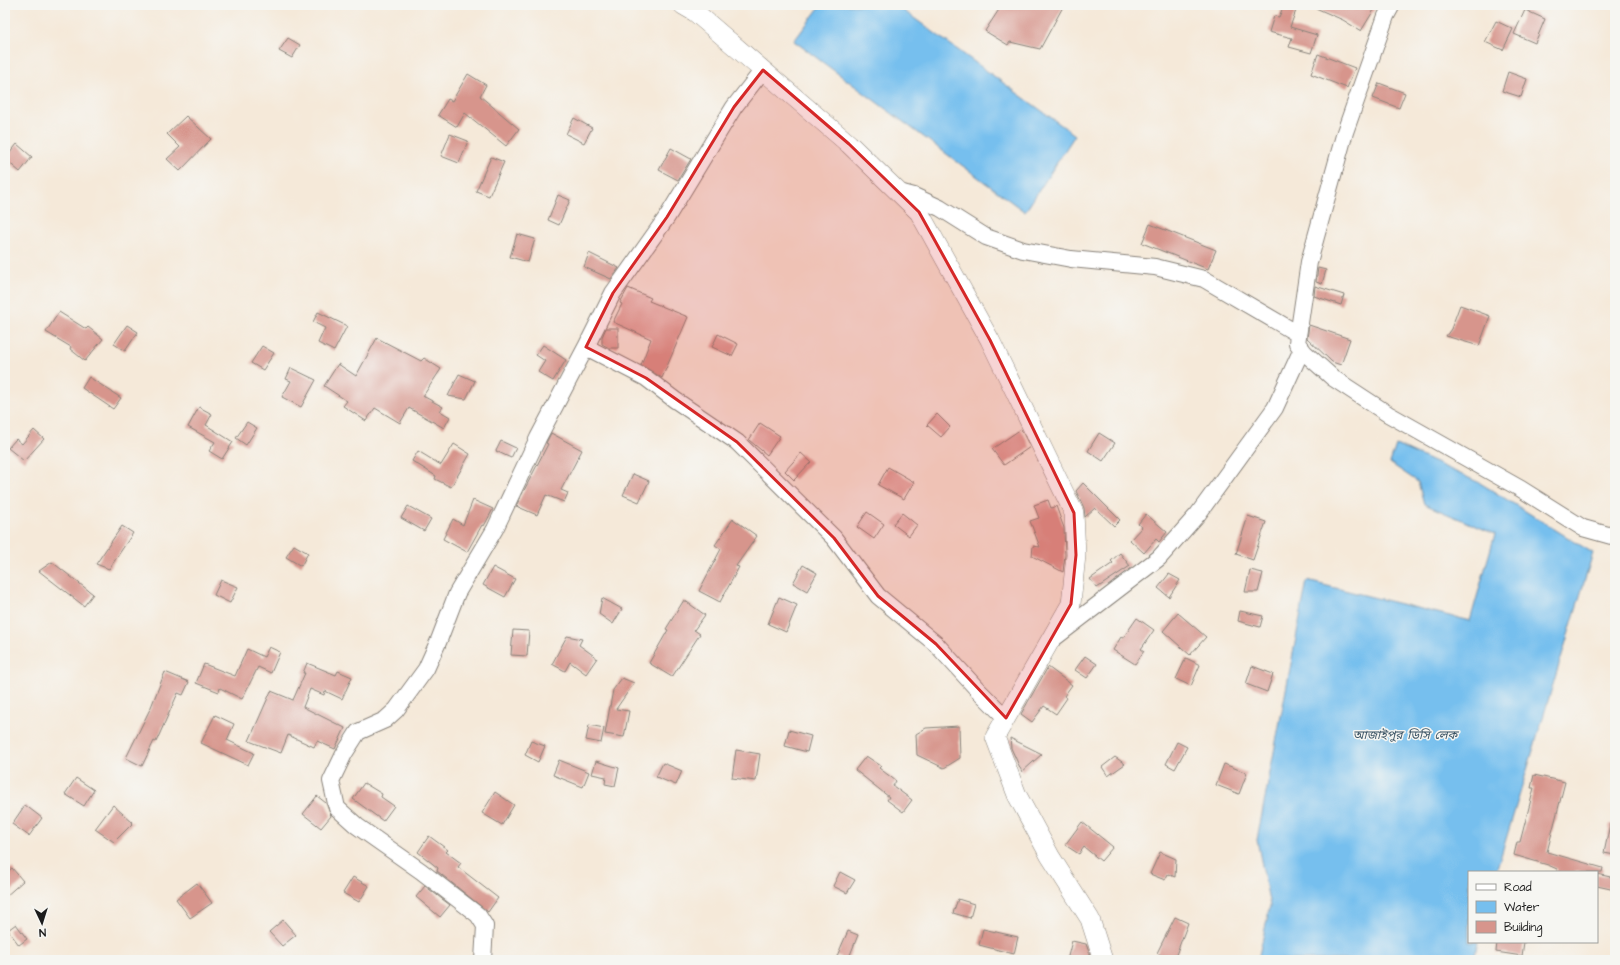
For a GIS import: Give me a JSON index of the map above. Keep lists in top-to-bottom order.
{
  "water": ["আজাইপুর ডিসি লেক"],
  "legend": ["Road", "Water", "Building"],
  "north": "bottom"
}
